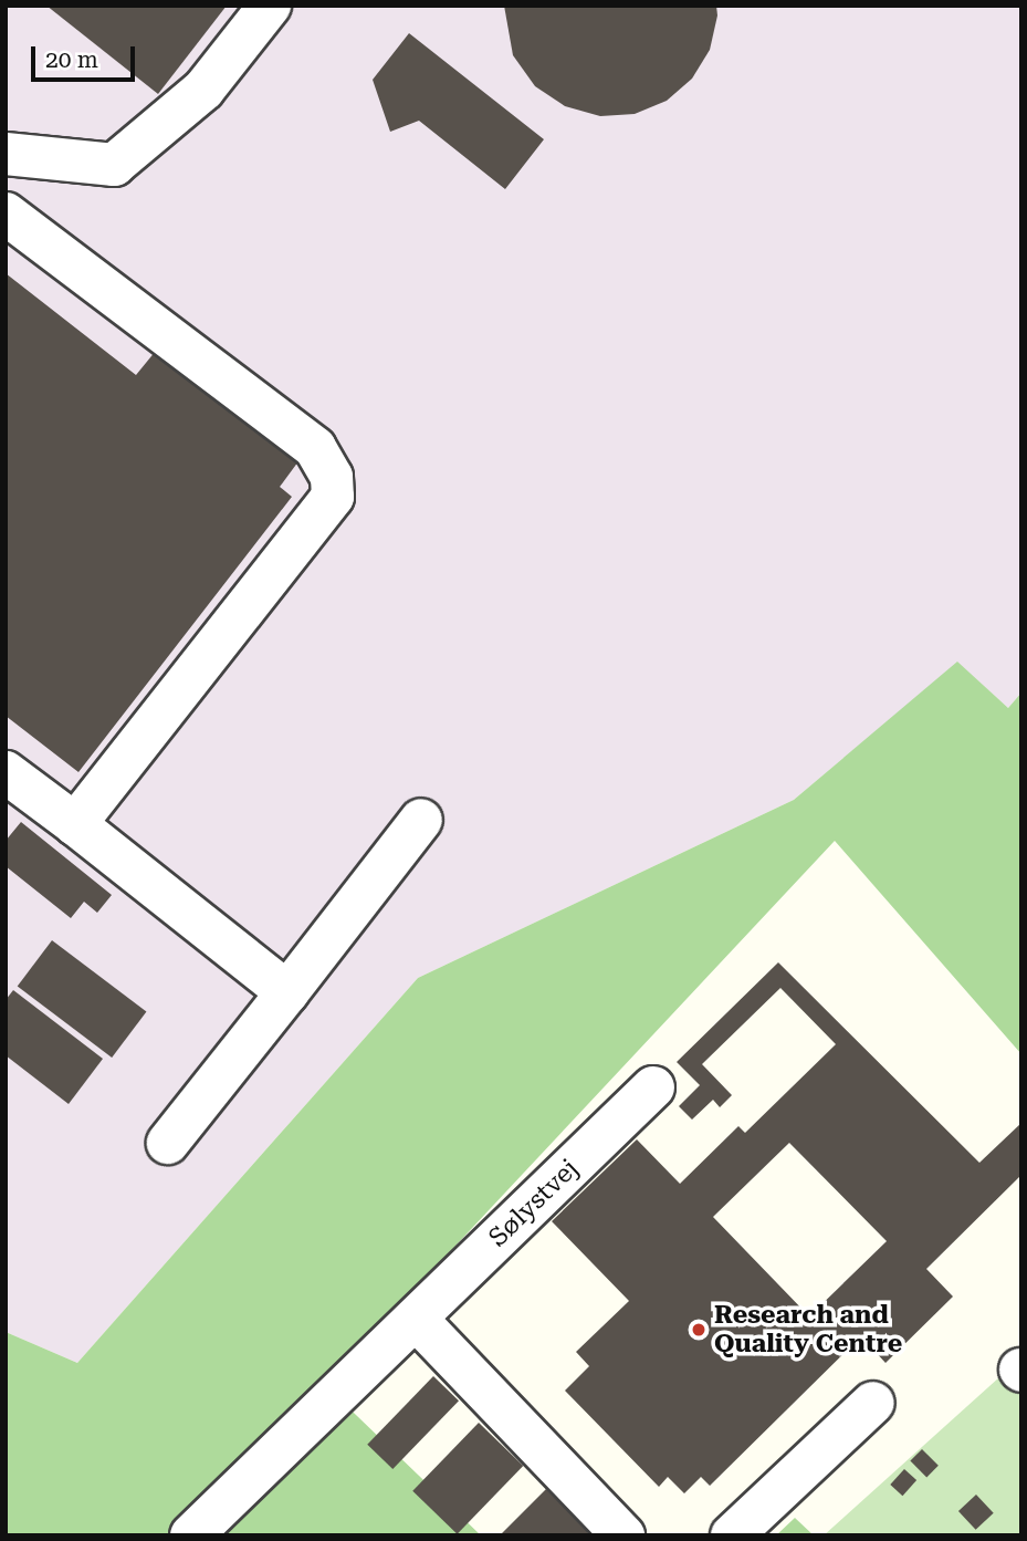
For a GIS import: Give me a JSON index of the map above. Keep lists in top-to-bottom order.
{
  "streets": {
    "street": ["Sølystvej"]
  },
  "places": ["Research and Quality Centre"],
  "scale_bar": "20 m"
}
